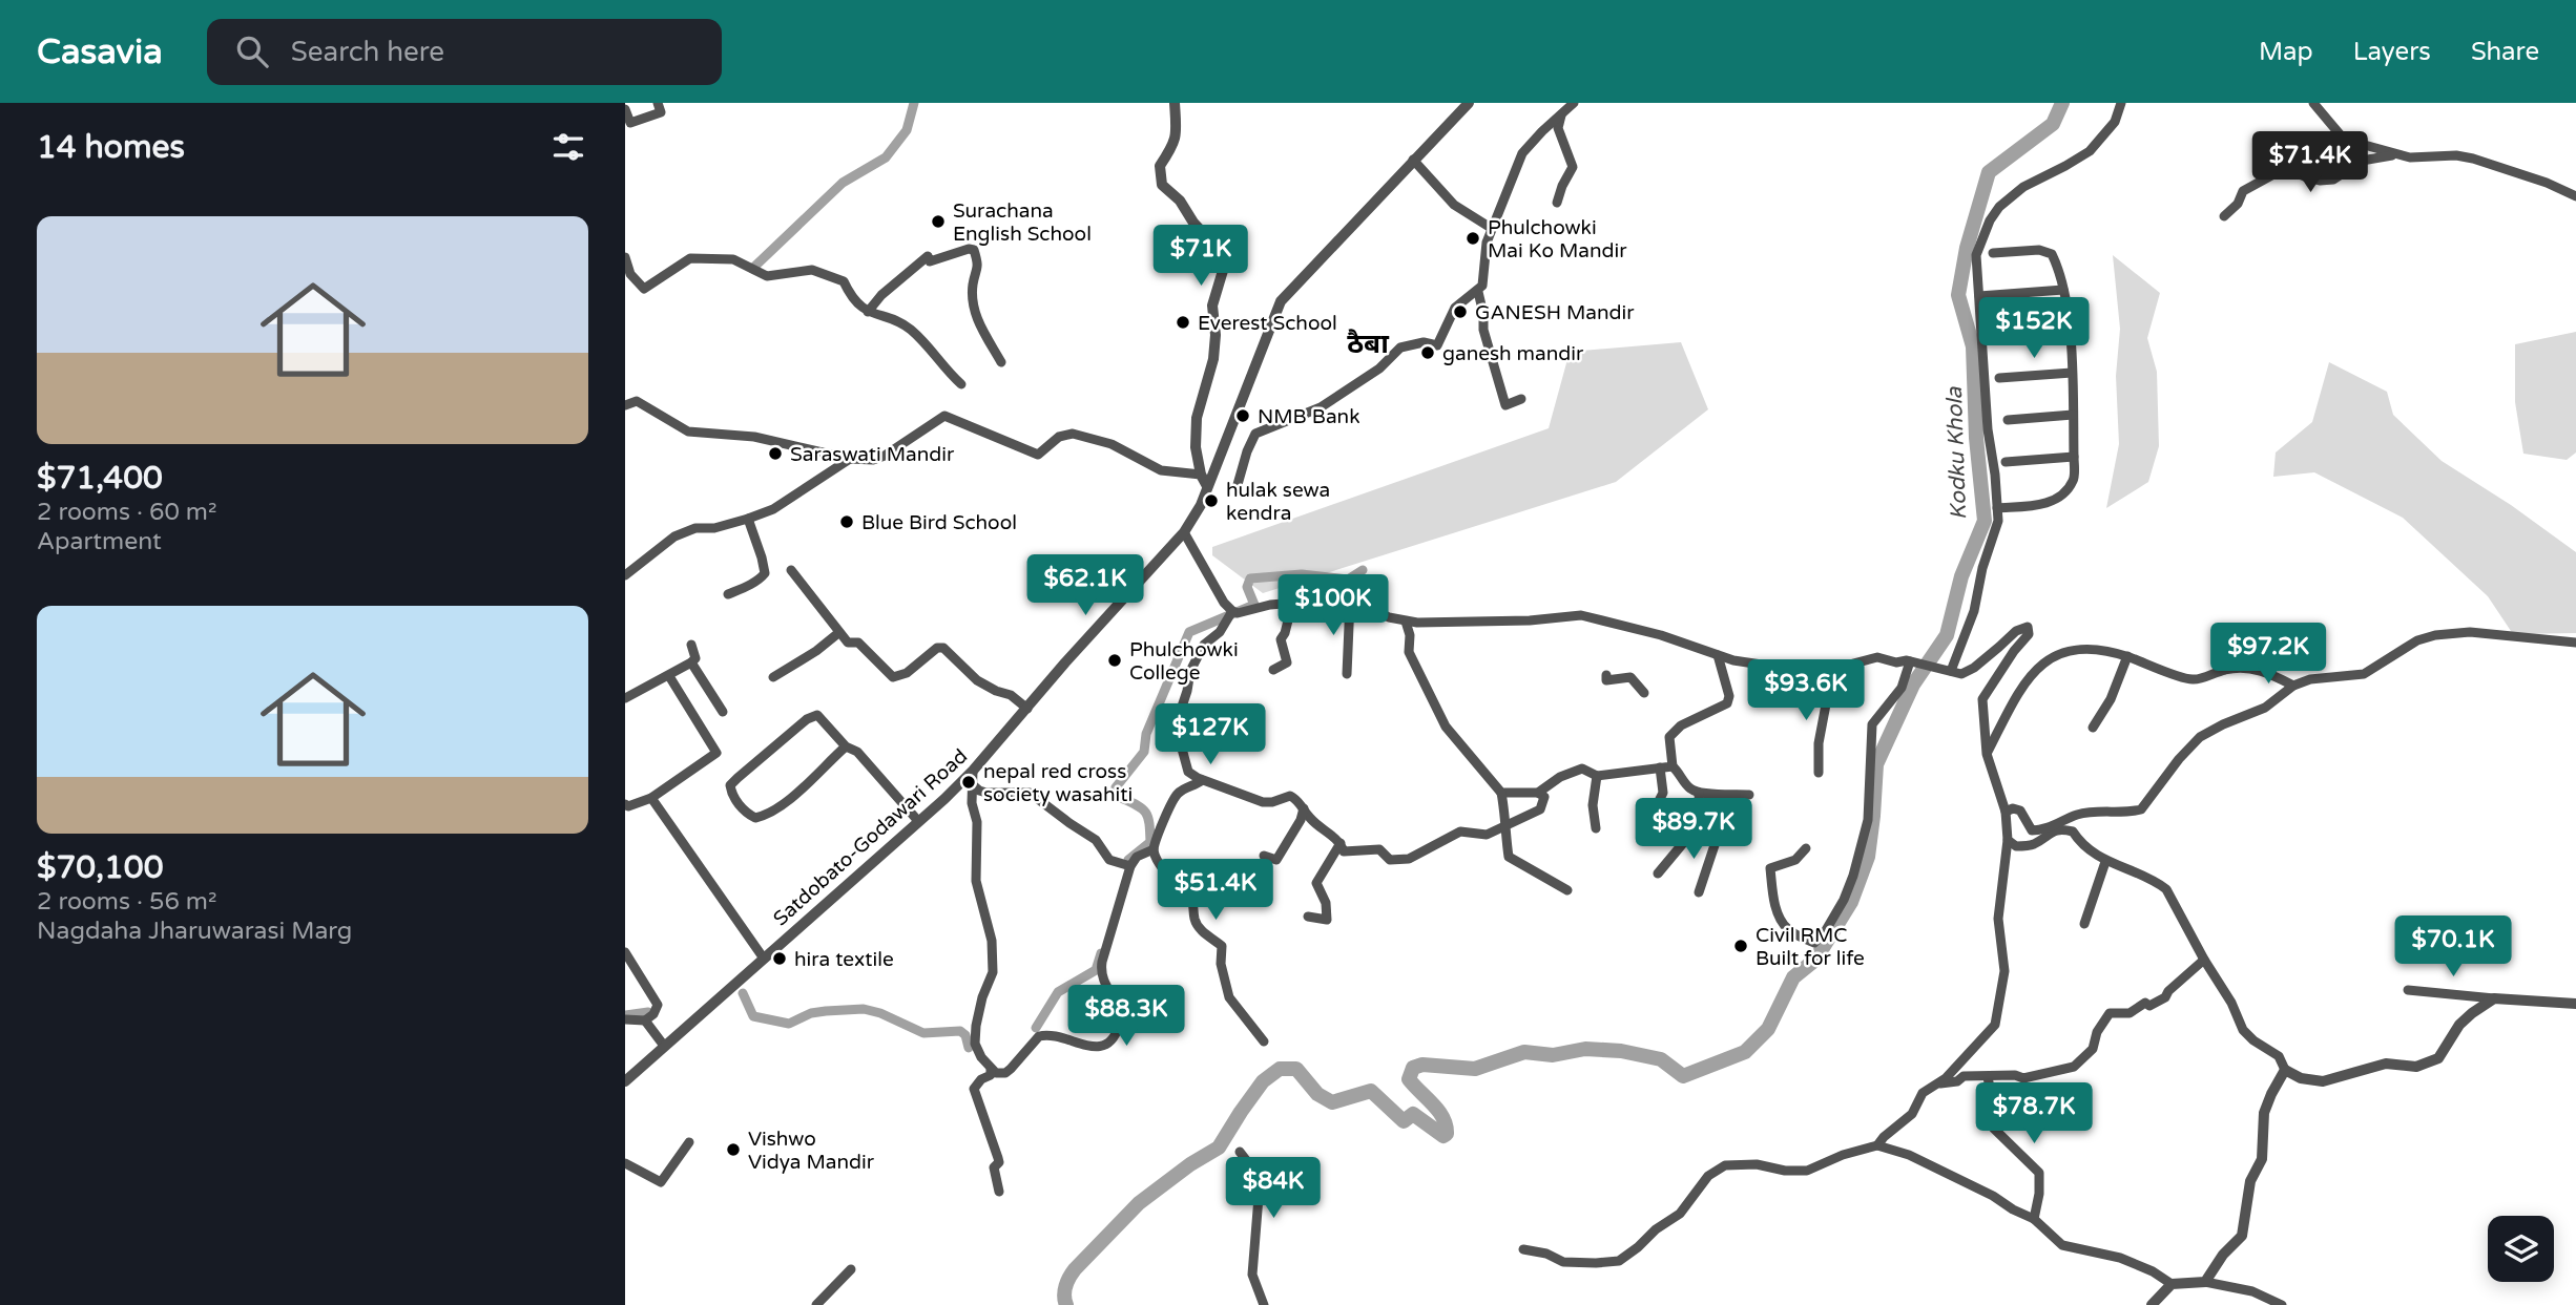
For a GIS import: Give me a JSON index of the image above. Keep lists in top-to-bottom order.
{
  "streets": {
    "street": ["Satdobato-Godawari Road"]
  },
  "districts": ["ठैबा"],
  "water": ["Kodku Khola"],
  "places": [
    "Surachana English School",
    "Phulchowki Mai Ko Mandir",
    "GANESH Mandir",
    "Everest School",
    "ganesh mandir",
    "NMB Bank",
    "Saraswati Mandir",
    "hulak sewa kendra",
    "Blue Bird School",
    "Phulchowki College",
    "nepal red cross society wasahiti",
    "Civil RMC Built for life",
    "hira textile",
    "Vishwo Vidya Mandir"
  ],
  "page": {
    "header": "Casavia",
    "search": "Search here",
    "nav": ["Map", "Layers", "Share"],
    "heading": "14 homes",
    "price": [
      "$71.4K",
      "$71K",
      "$152K",
      "$62.1K",
      "$100K",
      "$97.2K",
      "$93.6K",
      "$127K",
      "$89.7K",
      "$51.4K",
      "$70.1K",
      "$88.3K",
      "$78.7K",
      "$84K"
    ],
    "list": [
      {
        "name": "$71,400",
        "note": "2 rooms · 60 m² · Apartment"
      },
      {
        "name": "$70,100",
        "note": "2 rooms · 56 m² · Nagdaha Jharuwarasi Marg"
      }
    ]
  }
}
